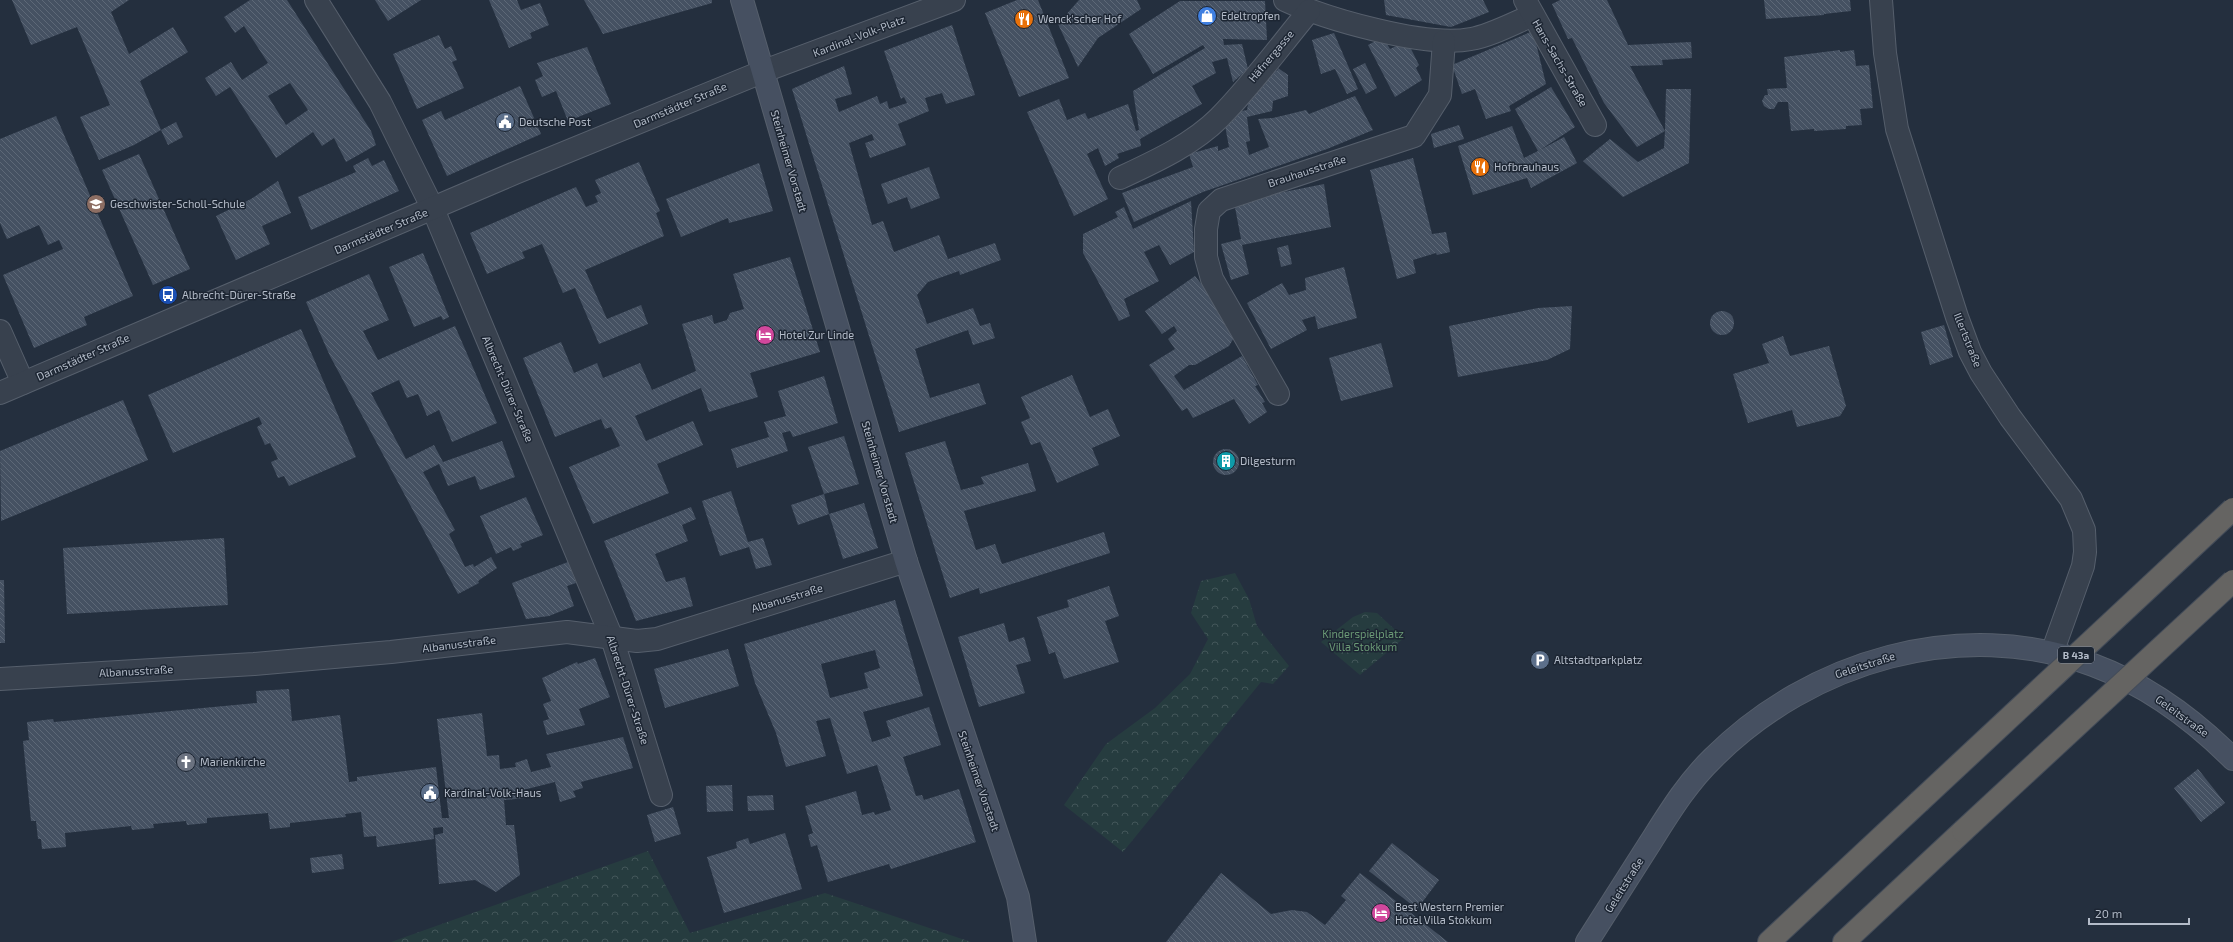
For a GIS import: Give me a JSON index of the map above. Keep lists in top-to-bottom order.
{
  "streets": {
    "highway": ["B 43a"],
    "main road": ["Steinheimer Vorstadt", "Geleitstraße"],
    "street": [
      "Kardinal-Volk-Platz",
      "Häfnergasse",
      "Hans-Sachs-Straße",
      "Darmstädter Straße",
      "Brauhausstraße",
      "Illertstraße",
      "Albrecht-Dürer-Straße",
      "Albanusstraße"
    ]
  },
  "crossings": [
    ["Kardinal-Volk-Platz", "Darmstädter Straße"],
    ["Kardinal-Volk-Platz", "Steinheimer Vorstadt"],
    ["Darmstädter Straße", "Steinheimer Vorstadt"],
    ["Darmstädter Straße", "Albrecht-Dürer-Straße"],
    ["Steinheimer Vorstadt", "Albanusstraße"],
    ["Illertstraße", "Geleitstraße"],
    ["Albrecht-Dürer-Straße", "Albanusstraße"]
  ],
  "parks": ["Kinderspielplatz Villa Stokkum"],
  "places": {
    "shop": ["Edeltropfen"],
    "restaurant": ["Wenck'scher Hof", "Hofbrauhaus"],
    "public building": ["Deutsche Post", "Kardinal-Volk-Haus"],
    "school or university": ["Geschwister-Scholl-Schule"],
    "bus stop": ["Albrecht-Dürer-Straße"],
    "hotel": ["Hotel Zur Linde", "Best Western Premier Hotel Villa Stokkum"],
    "building": ["Dilgesturm"],
    "parking": ["Altstadtparkplatz"],
    "church": ["Marienkirche"]
  },
  "scale_bar": "20 m"
}
